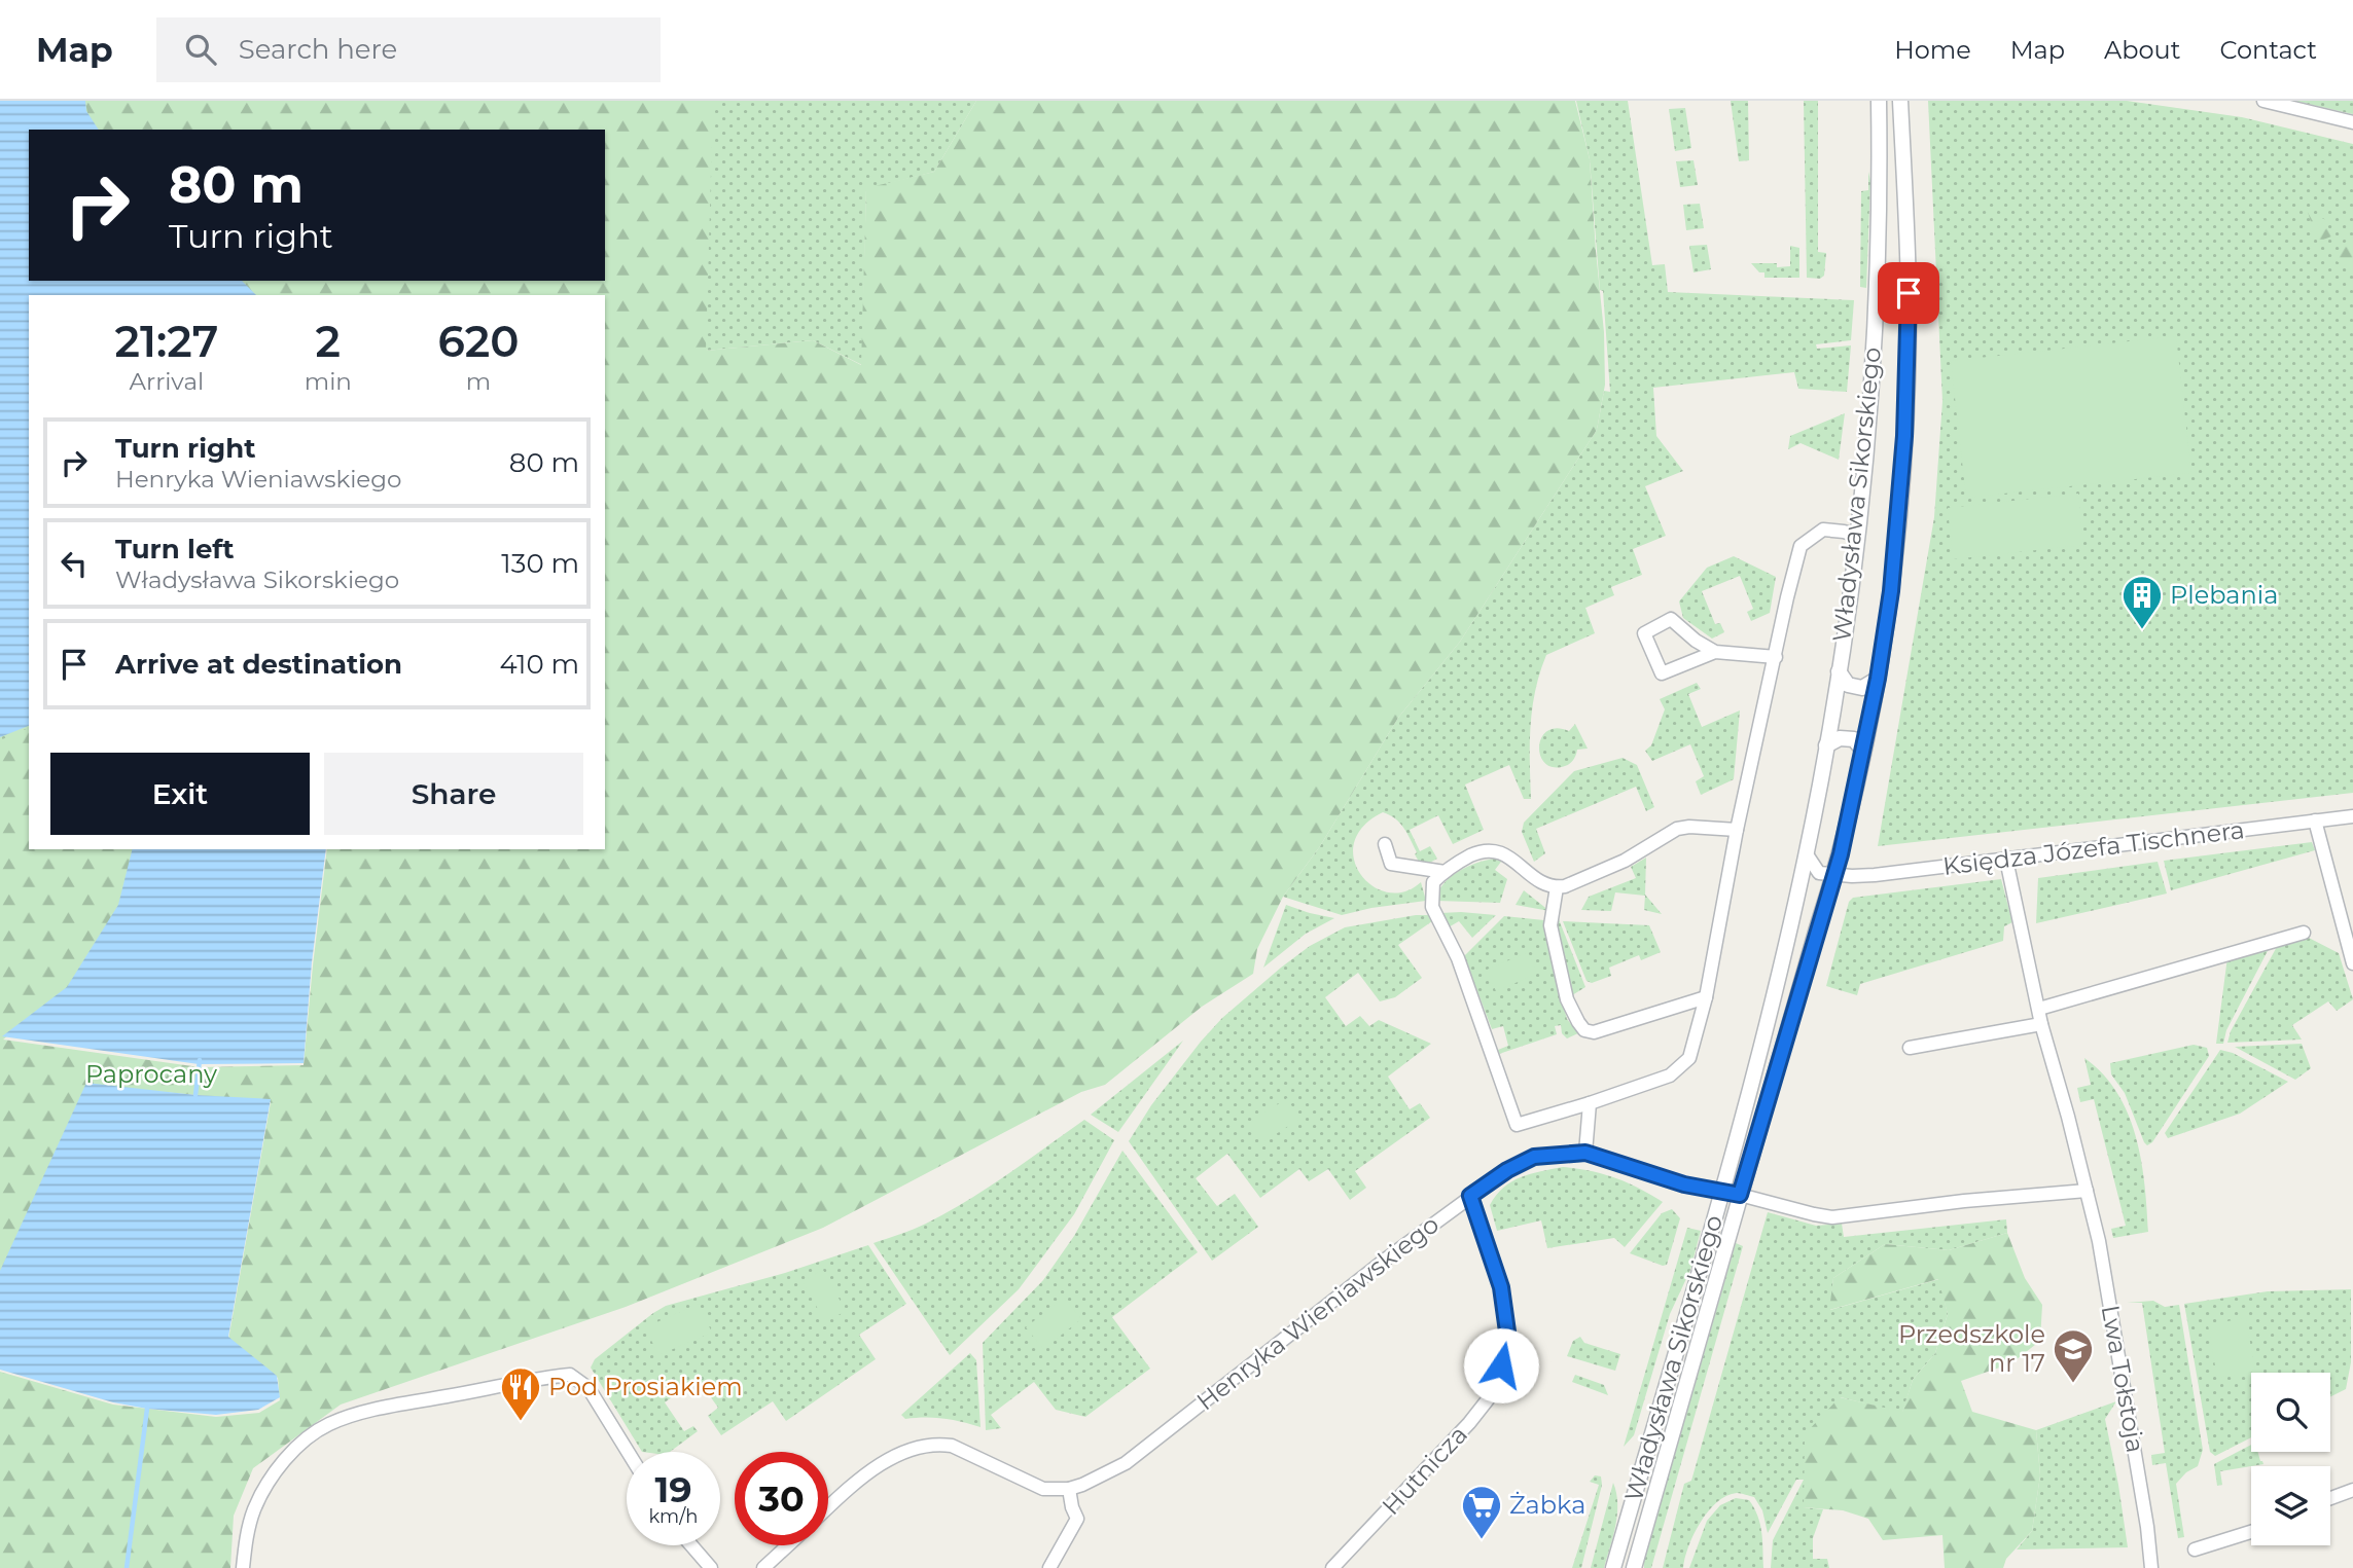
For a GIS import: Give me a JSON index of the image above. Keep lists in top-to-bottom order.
{
  "streets": {
    "street": [
      "Władysława Sikorskiego",
      "Księdza Józefa Tischnera",
      "Henryka Wieniawskiego",
      "Lwa Tołstoja",
      "Hutnicza"
    ]
  },
  "crossings": [
    ["Władysława Sikorskiego", "Księdza Józefa Tischnera"],
    ["Władysława Sikorskiego", "Henryka Wieniawskiego"],
    ["Księdza Józefa Tischnera", "Lwa Tołstoja"],
    ["Henryka Wieniawskiego", "Hutnicza"]
  ],
  "parks": ["Paprocany"],
  "places": {
    "building": ["Plebania"],
    "school or university": ["Przedszkole nr 17"],
    "restaurant": ["Pod Prosiakiem"],
    "supermarket": ["Żabka"]
  },
  "page": {
    "header": "Map",
    "search": "Search here",
    "nav": [
      "Home",
      "Map",
      "About",
      "Contact"
    ],
    "turn": ["80 m", "Turn right"],
    "eta": [
      "21:27",
      "Arrival",
      "2",
      "min",
      "620",
      "m"
    ],
    "list": [
      {
        "name": "Turn right",
        "note": "Henryka Wieniawskiego",
        "value": "80 m"
      },
      {
        "name": "Turn left",
        "note": "Władysława Sikorskiego",
        "value": "130 m"
      },
      {
        "name": "Arrive at destination",
        "value": "410 m"
      }
    ],
    "buttons": ["Exit", "Share"],
    "speed": "19 km/h",
    "limit": "30"
  }
}
